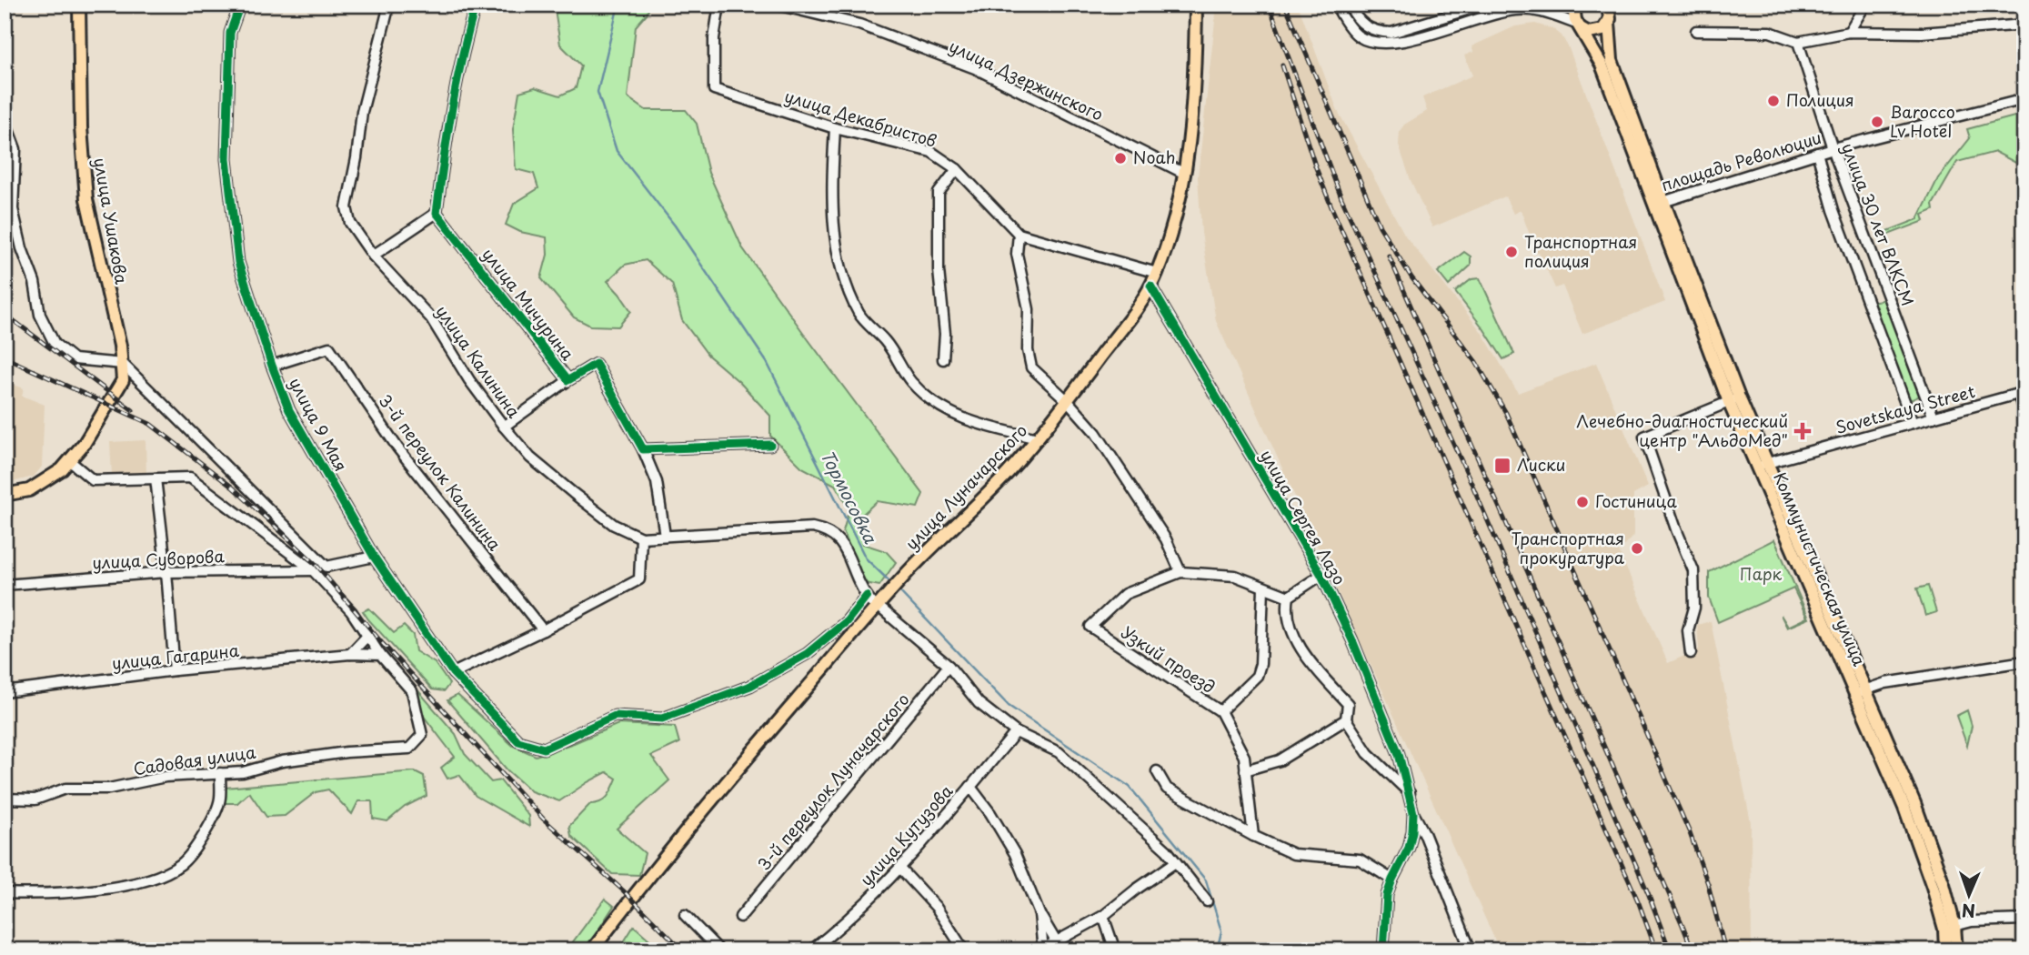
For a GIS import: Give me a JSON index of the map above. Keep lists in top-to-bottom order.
{
  "streets": {
    "main road": ["улица Ушакова", "улица Луначарского", "Коммунистическая улица"],
    "street": [
      "улица Дзержинского",
      "улица Декабристов",
      "площадь Революции",
      "улица 30 лет ВЛКСМ",
      "улица Мичурина",
      "улица Калинина",
      "Sovetskaya Street",
      "улица 9 Мая",
      "3-й переулок Калинина",
      "улица Сергея Лазо",
      "улица Суворова",
      "улица Гагарина",
      "Узкий проезд",
      "Садовая улица",
      "3-й переулок Луначарского",
      "улица Кутузова"
    ]
  },
  "crossings": [
    ["улица Дзержинского", "улица Луначарского"],
    ["площадь Революции", "улица 30 лет ВЛКСМ"],
    ["площадь Революции", "Коммунистическая улица"],
    ["улица 30 лет ВЛКСМ", "Sovetskaya Street"],
    ["Sovetskaya Street", "Коммунистическая улица"],
    ["улица 9 Мая", "3-й переулок Калинина"],
    ["улица Луначарского", "улица Сергея Лазо"],
    ["улица Гагарина", "Садовая улица"]
  ],
  "water": ["Тормосовка"],
  "parks": ["Парк"],
  "places": {
    "other": [
      "Полиция",
      "Barocco Lv Hotel",
      "Noah",
      "Транспортная полиция",
      "Гостиница",
      "Транспортная прокуратура"
    ],
    "health": ["Лечебно-диагностический центр \"АльдоМед\""],
    "transit": ["Лиски"]
  },
  "north": "bottom"
}
